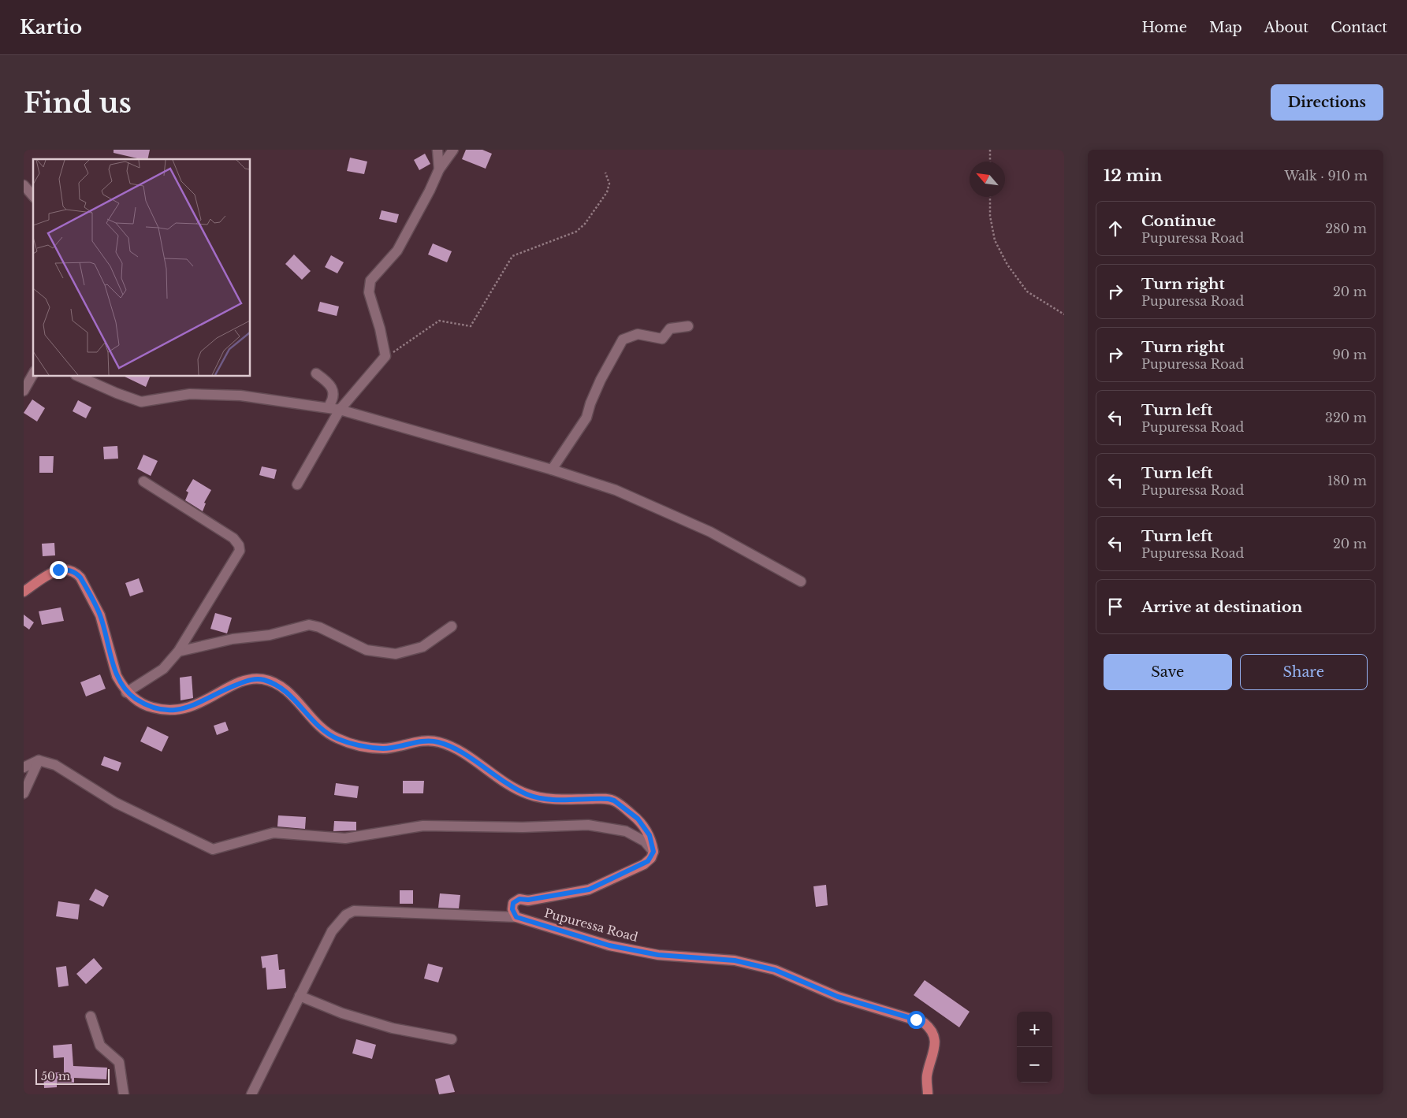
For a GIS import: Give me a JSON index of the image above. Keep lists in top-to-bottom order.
{
  "streets": {
    "main road": ["Pupuressa Road"]
  },
  "scale_bar": "50 m",
  "north": "top left",
  "page": {
    "header": "Kartio",
    "nav": [
      "Home",
      "Map",
      "About",
      "Contact"
    ],
    "buttons": [
      "Directions",
      ["Save", "Share"]
    ],
    "title": "Find us",
    "heading": ["12 min", "Walk · 910 m"],
    "list": [
      ["Continue", "Pupuressa Road", "280 m"],
      ["Turn right", "Pupuressa Road", "20 m"],
      ["Turn right", "Pupuressa Road", "90 m"],
      ["Turn left", "Pupuressa Road", "320 m"],
      ["Turn left", "Pupuressa Road", "180 m"],
      ["Turn left", "Pupuressa Road", "20 m"],
      "Arrive at destination"
    ],
    "map_buttons": ["+", "−"],
    "scale": "50 m"
  }
}
